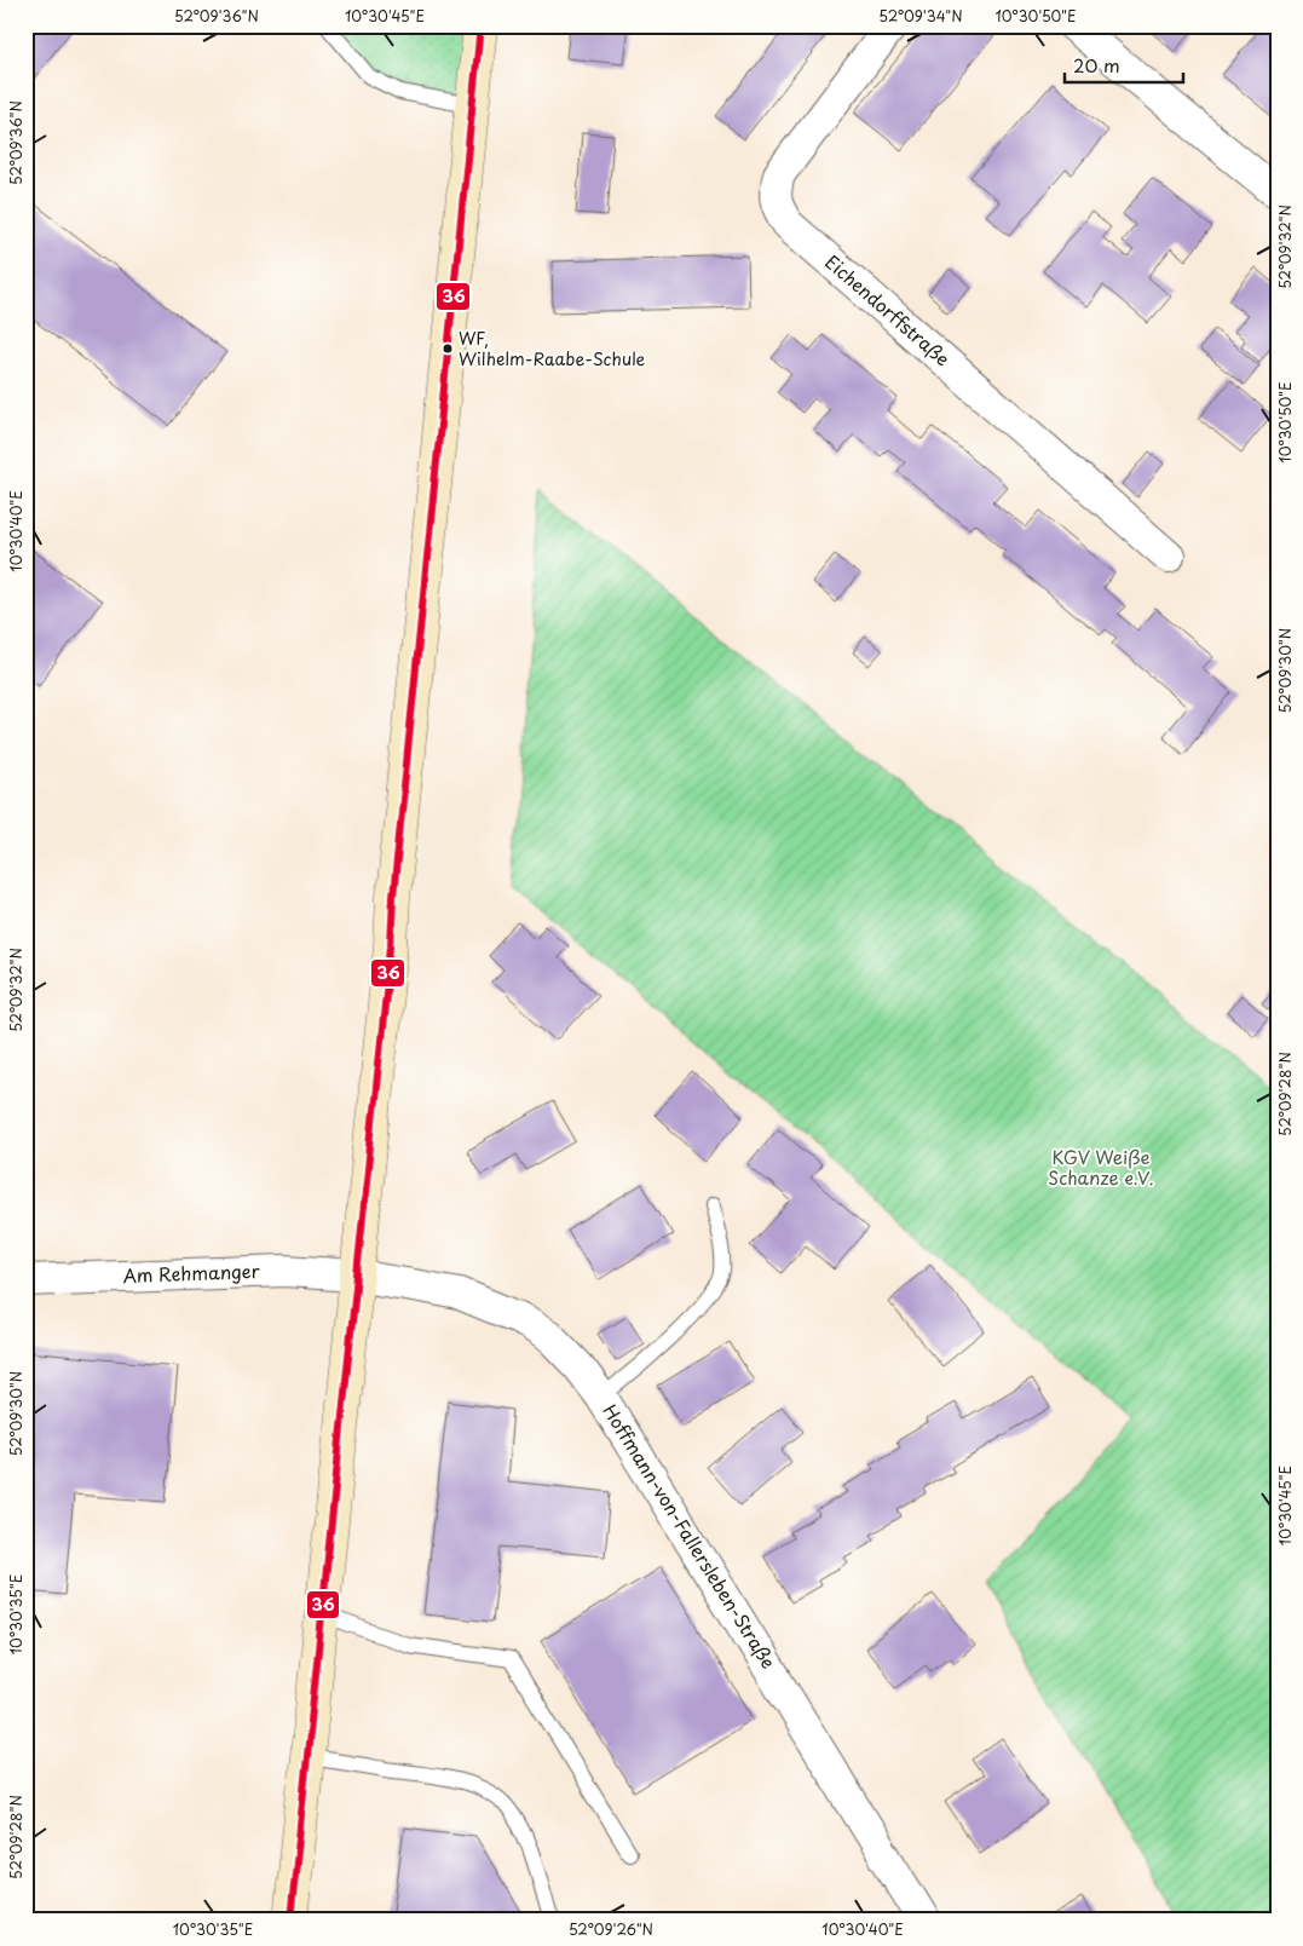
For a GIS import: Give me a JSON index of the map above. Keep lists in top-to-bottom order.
{
  "streets": {
    "street": ["Eichendorffstraße", "Am Rehmanger", "Hoffmann-von-Fallersleben-Straße"]
  },
  "crossings": [
    ["Am Rehmanger", "Hoffmann-von-Fallersleben-Straße"]
  ],
  "parks": ["KGV Weiße Schanze e.V."],
  "places": ["WF, Wilhelm-Raabe-Schule"],
  "lines": ["transit line 36"],
  "scale_bar": "20 m",
  "coordinates": [
    "52°09'36\"N",
    "10°30'45\"E",
    "52°09'34\"N",
    "10°30'50\"E",
    "52°09'32\"N",
    "10°30'40\"E",
    "52°09'30\"N",
    "52°09'28\"N",
    "10°30'35\"E",
    "52°09'26\"N"
  ]
}
